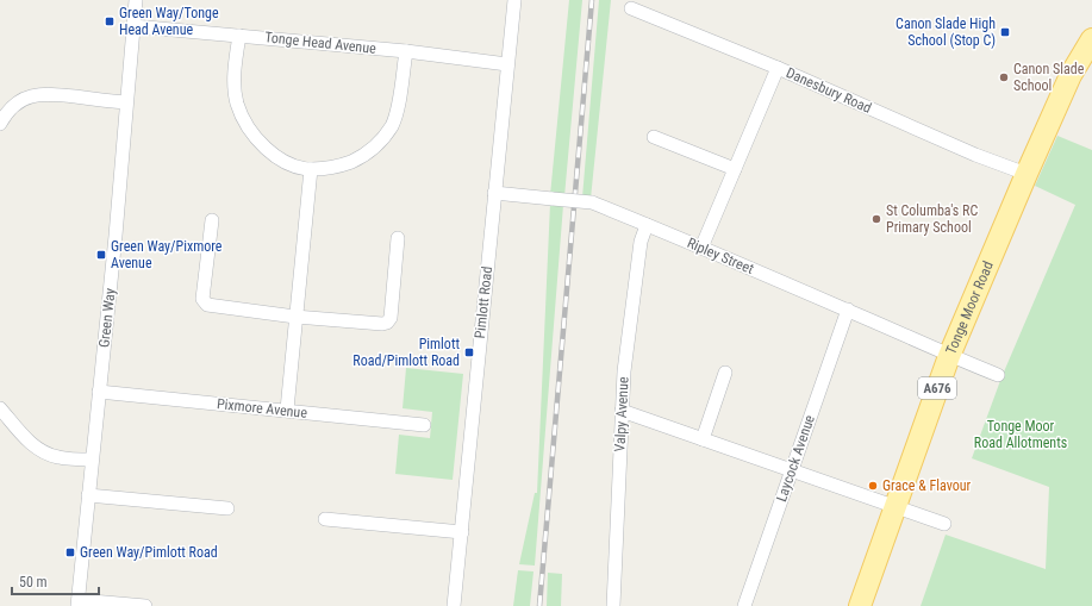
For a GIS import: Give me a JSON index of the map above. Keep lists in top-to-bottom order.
{
  "streets": {
    "main road": ["Tonge Moor Road", "A676"],
    "street": [
      "Tonge Head Avenue",
      "Danesbury Road",
      "Ripley Street",
      "Pimlott Road",
      "Green Way",
      "Pixmore Avenue",
      "Valpy Avenue",
      "Laycock Avenue"
    ]
  },
  "crossings": [
    ["Tonge Head Avenue", "Pimlott Road"],
    ["Tonge Head Avenue", "Green Way"],
    ["Danesbury Road", "Tonge Moor Road"],
    ["Danesbury Road", "A676"],
    ["Ripley Street", "Pimlott Road"],
    ["Ripley Street", "Tonge Moor Road"],
    ["Ripley Street", "Valpy Avenue"],
    ["Ripley Street", "Laycock Avenue"],
    ["Tonge Moor Road", "A676"],
    ["Green Way", "Pixmore Avenue"]
  ],
  "parks": ["Tonge Moor Road Allotments"],
  "places": {
    "transit": [
      "Green Way/Tonge Head Avenue",
      "Canon Slade High School (Stop C)",
      "Green Way/Pixmore Avenue",
      "Pimlott Road/Pimlott Road",
      "Green Way/Pimlott Road"
    ],
    "other": ["Canon Slade School", "St Columba's RC Primary School", "Grace & Flavour"]
  },
  "scale_bar": "50 m"
}
